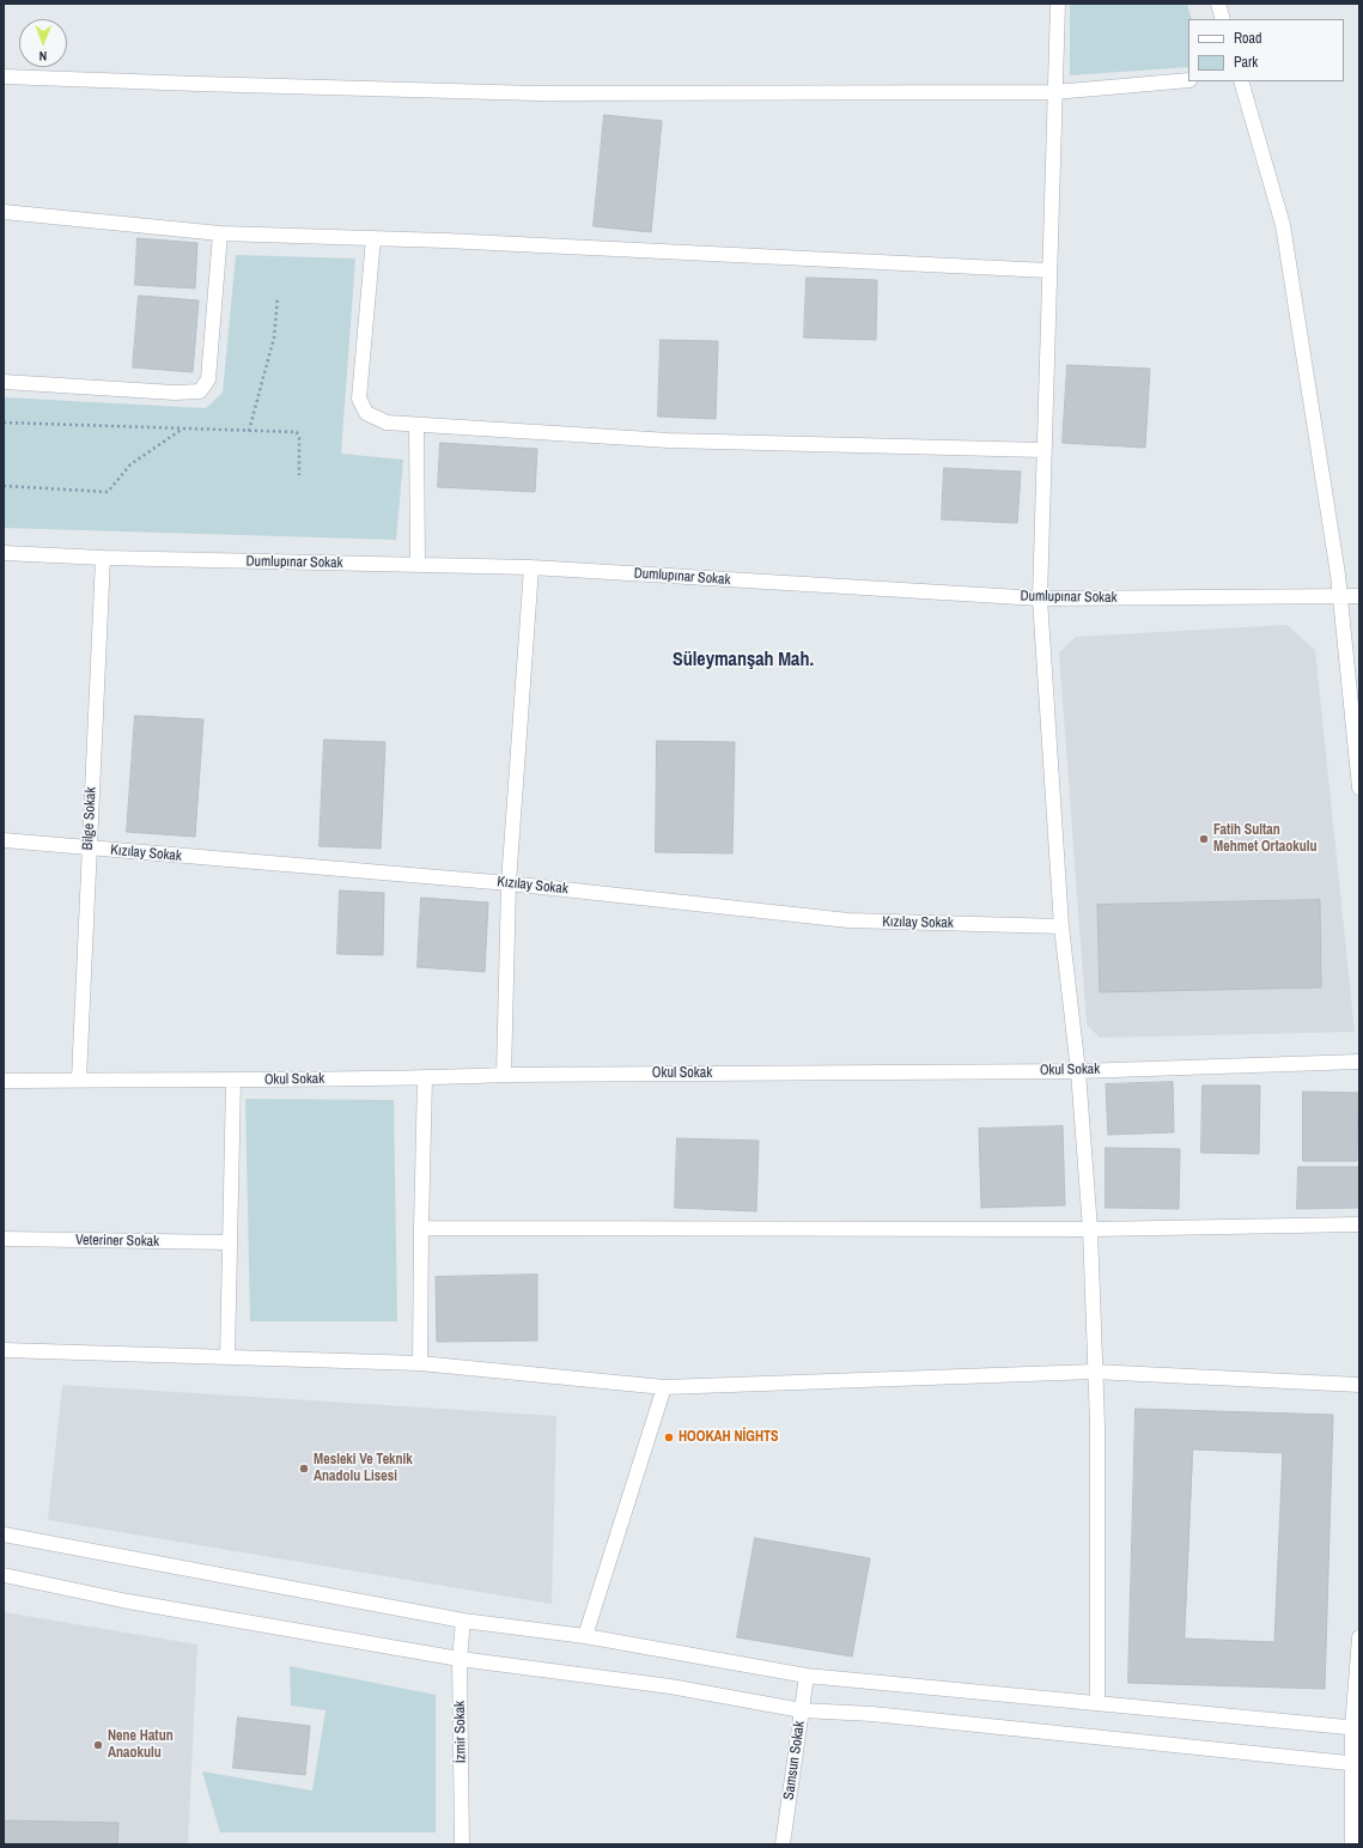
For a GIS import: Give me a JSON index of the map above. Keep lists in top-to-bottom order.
{
  "streets": {
    "street": [
      "Dumlupınar Sokak",
      "Bilge Sokak",
      "Kızılay Sokak",
      "Okul Sokak",
      "Veteriner Sokak",
      "İzmir Sokak",
      "Samsun Sokak"
    ]
  },
  "crossings": [
    ["Dumlupınar Sokak", "Bilge Sokak"],
    ["Bilge Sokak", "Kızılay Sokak"],
    ["Bilge Sokak", "Okul Sokak"]
  ],
  "districts": ["Süleymanşah Mah."],
  "places": [
    "Fatih Sultan Mehmet Ortaokulu",
    "HOOKAH NİGHTS",
    "Mesleki Ve Teknik Anadolu Lisesi",
    "Nene Hatun Anaokulu"
  ],
  "legend": ["Road", "Park"],
  "north": "bottom"
}
